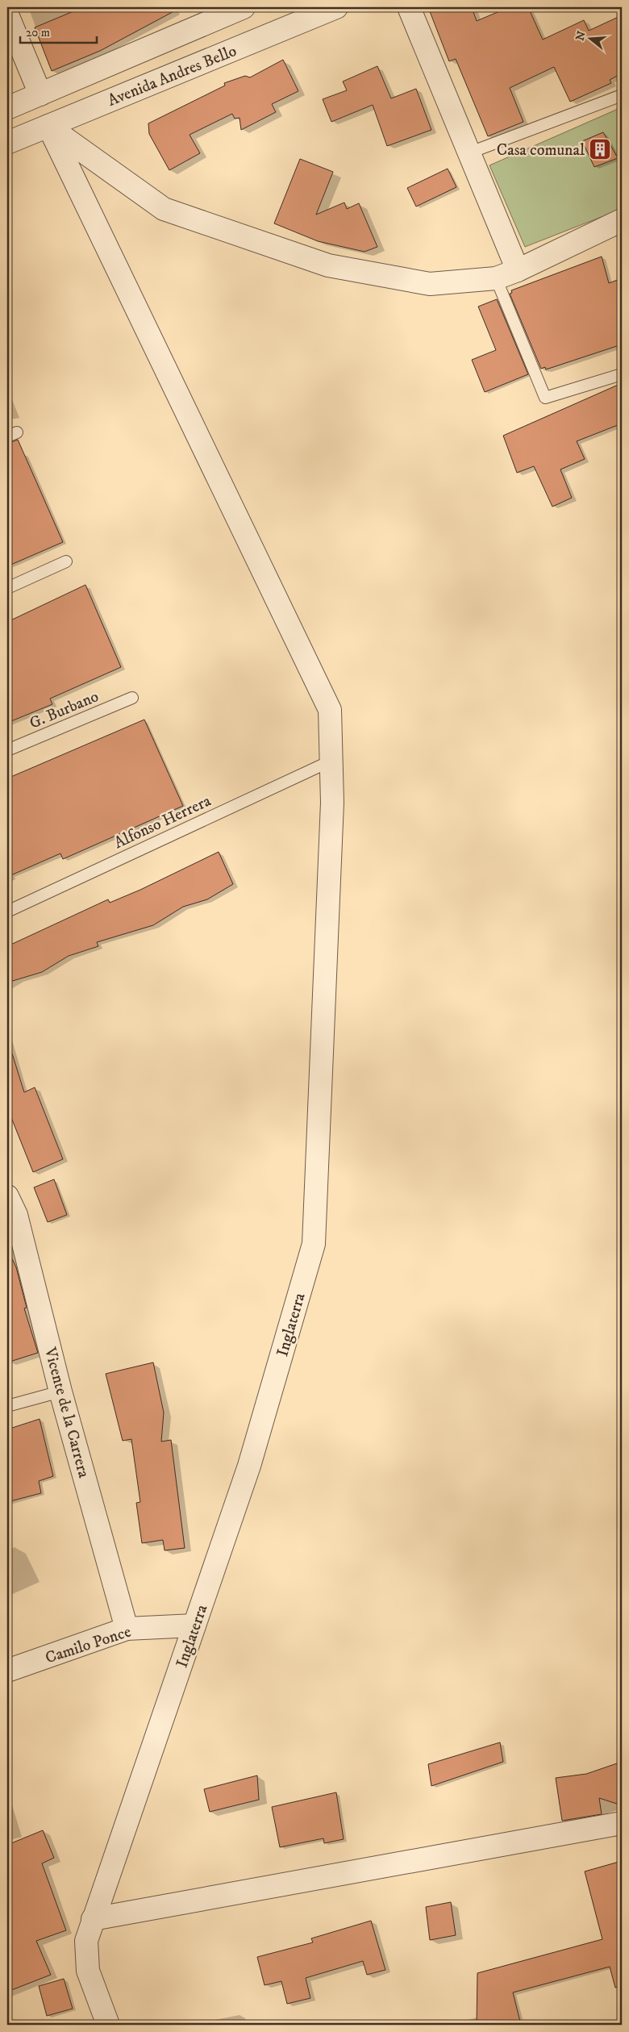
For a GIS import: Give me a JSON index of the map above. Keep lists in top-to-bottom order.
{
  "streets": {
    "street": [
      "Avenida Andres Bello",
      "Inglaterra",
      "Vicente de la Carrera",
      "Camilo Ponce"
    ],
    "lane": ["G. Burbano", "Alfonso Herrera"]
  },
  "crossings": [
    ["Avenida Andres Bello", "Inglaterra"],
    ["Alfonso Herrera", "Inglaterra"],
    ["Inglaterra", "Camilo Ponce"],
    ["Vicente de la Carrera", "Camilo Ponce"]
  ],
  "places": {
    "building": ["Casa comunal"]
  },
  "scale_bar": "20 m",
  "north": "left"
}
